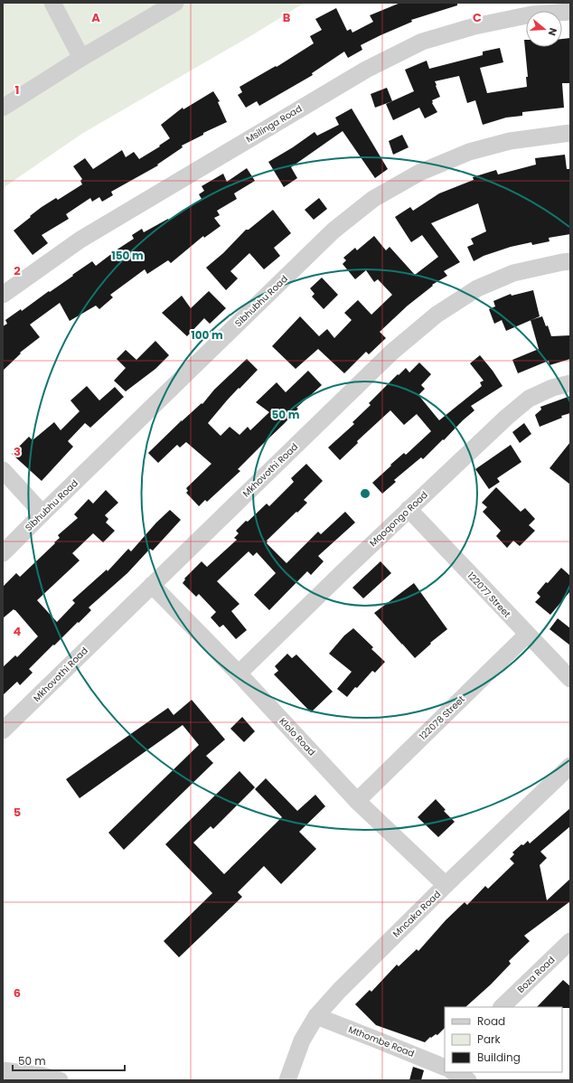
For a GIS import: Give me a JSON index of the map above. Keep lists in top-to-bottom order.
{
  "streets": {
    "street": [
      "Msilinga Road",
      "Sibhubhu Road",
      "Mkhovothi Road",
      "Mqoqongo Road",
      "122077 Street",
      "122078 Street",
      "Klolo Road",
      "Mncaka Road",
      "Boza Road",
      "Mthombe Road"
    ]
  },
  "crossings": [
    ["Mkhovothi Road", "Klolo Road"],
    ["Mqoqongo Road", "122077 Street"],
    ["Mqoqongo Road", "Klolo Road"],
    ["122077 Street", "122078 Street"],
    ["122078 Street", "Klolo Road"],
    ["Klolo Road", "Mncaka Road"],
    ["Mncaka Road", "Mthombe Road"]
  ],
  "legend": ["Road", "Park", "Building"],
  "scale_bar": "50 m",
  "north": "right",
  "grid": {
    "columns": ["A", "B", "C"],
    "rows": [
      "1",
      "2",
      "3",
      "4",
      "5",
      "6"
    ]
  },
  "rings": ["150 m", "100 m", "50 m"]
}
